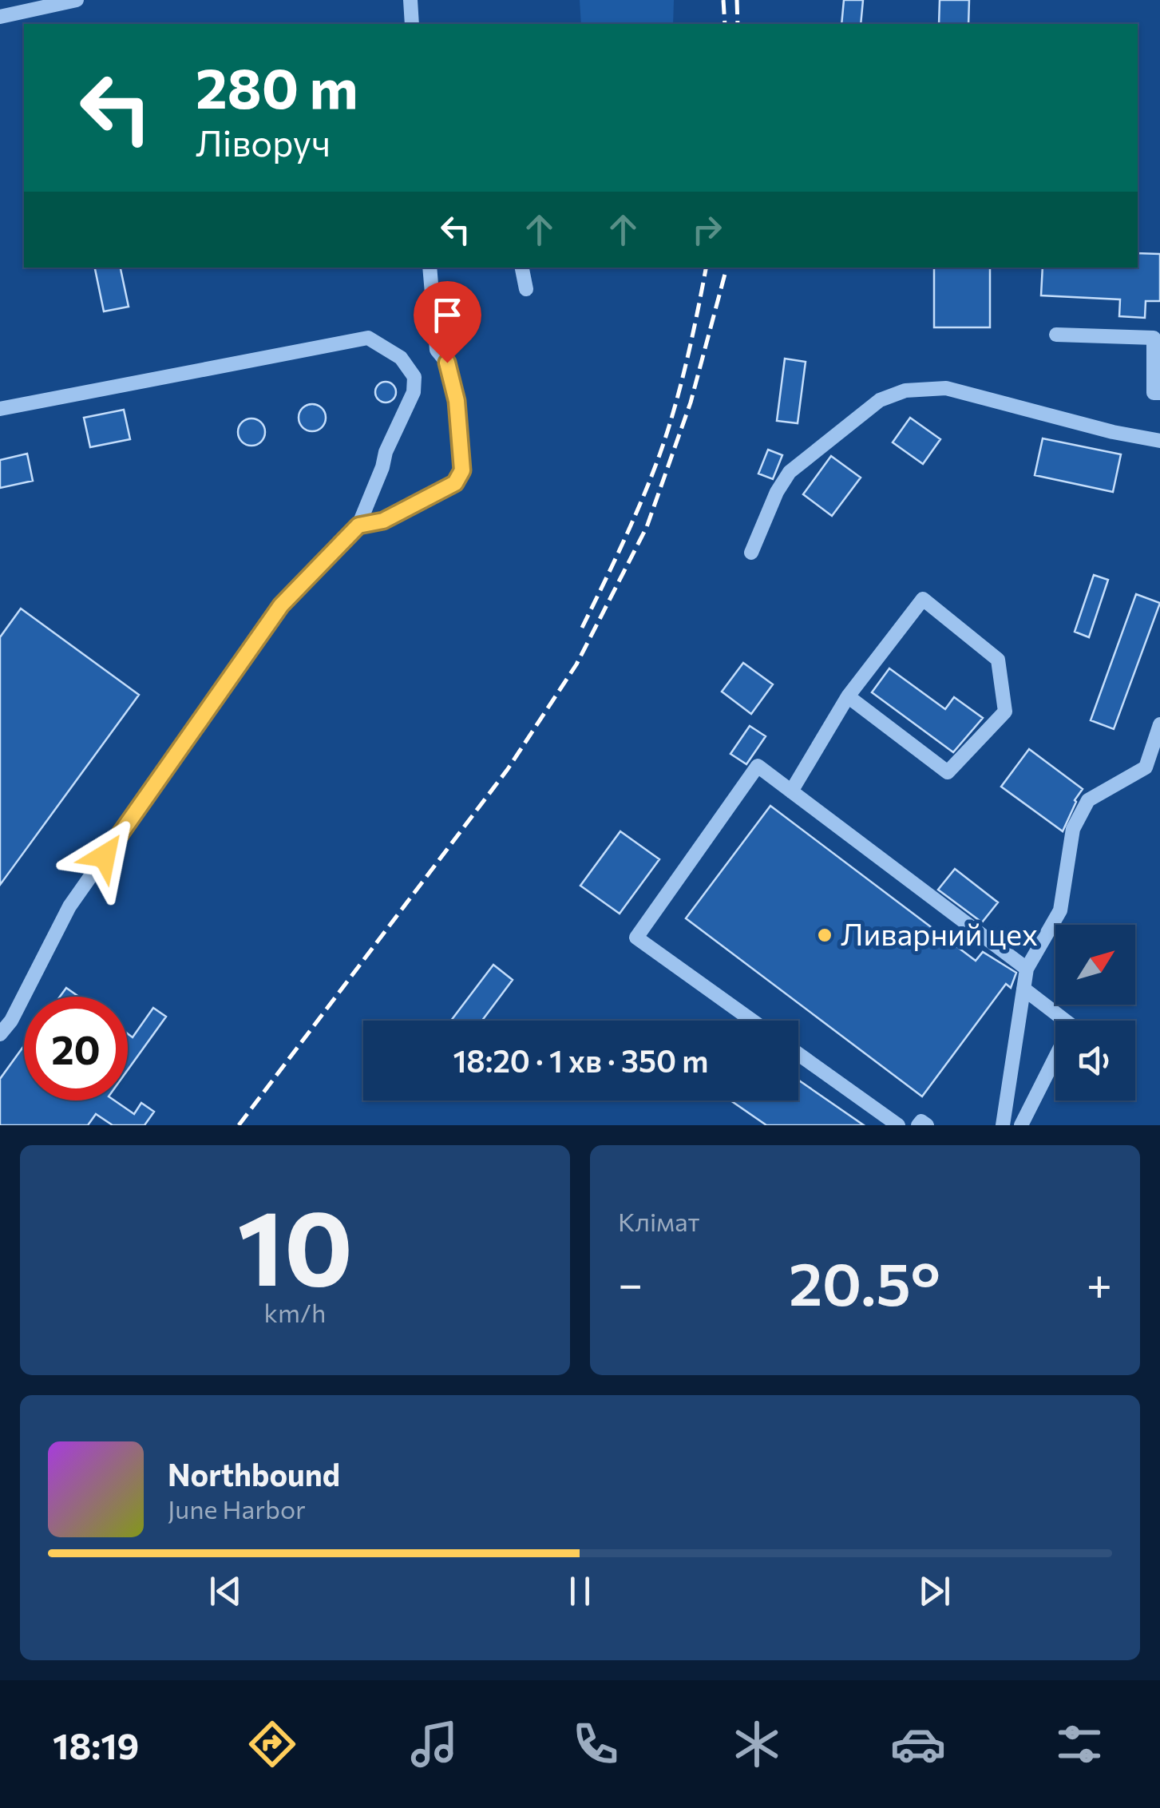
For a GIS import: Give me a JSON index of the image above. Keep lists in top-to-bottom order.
{
  "places": ["Ливарний цех"],
  "north": "top right",
  "page": {
    "turn": ["280 m", "Ліворуч"],
    "limit": "20",
    "trip": "18:20 · 1 хв · 350 m",
    "tile": [
      ["10", "km/h"],
      "Клімат"
    ],
    "heat": ["−", "20.5°", "+"],
    "song": ["Northbound", "June Harbor"],
    "tabs": "18:19"
  }
}
